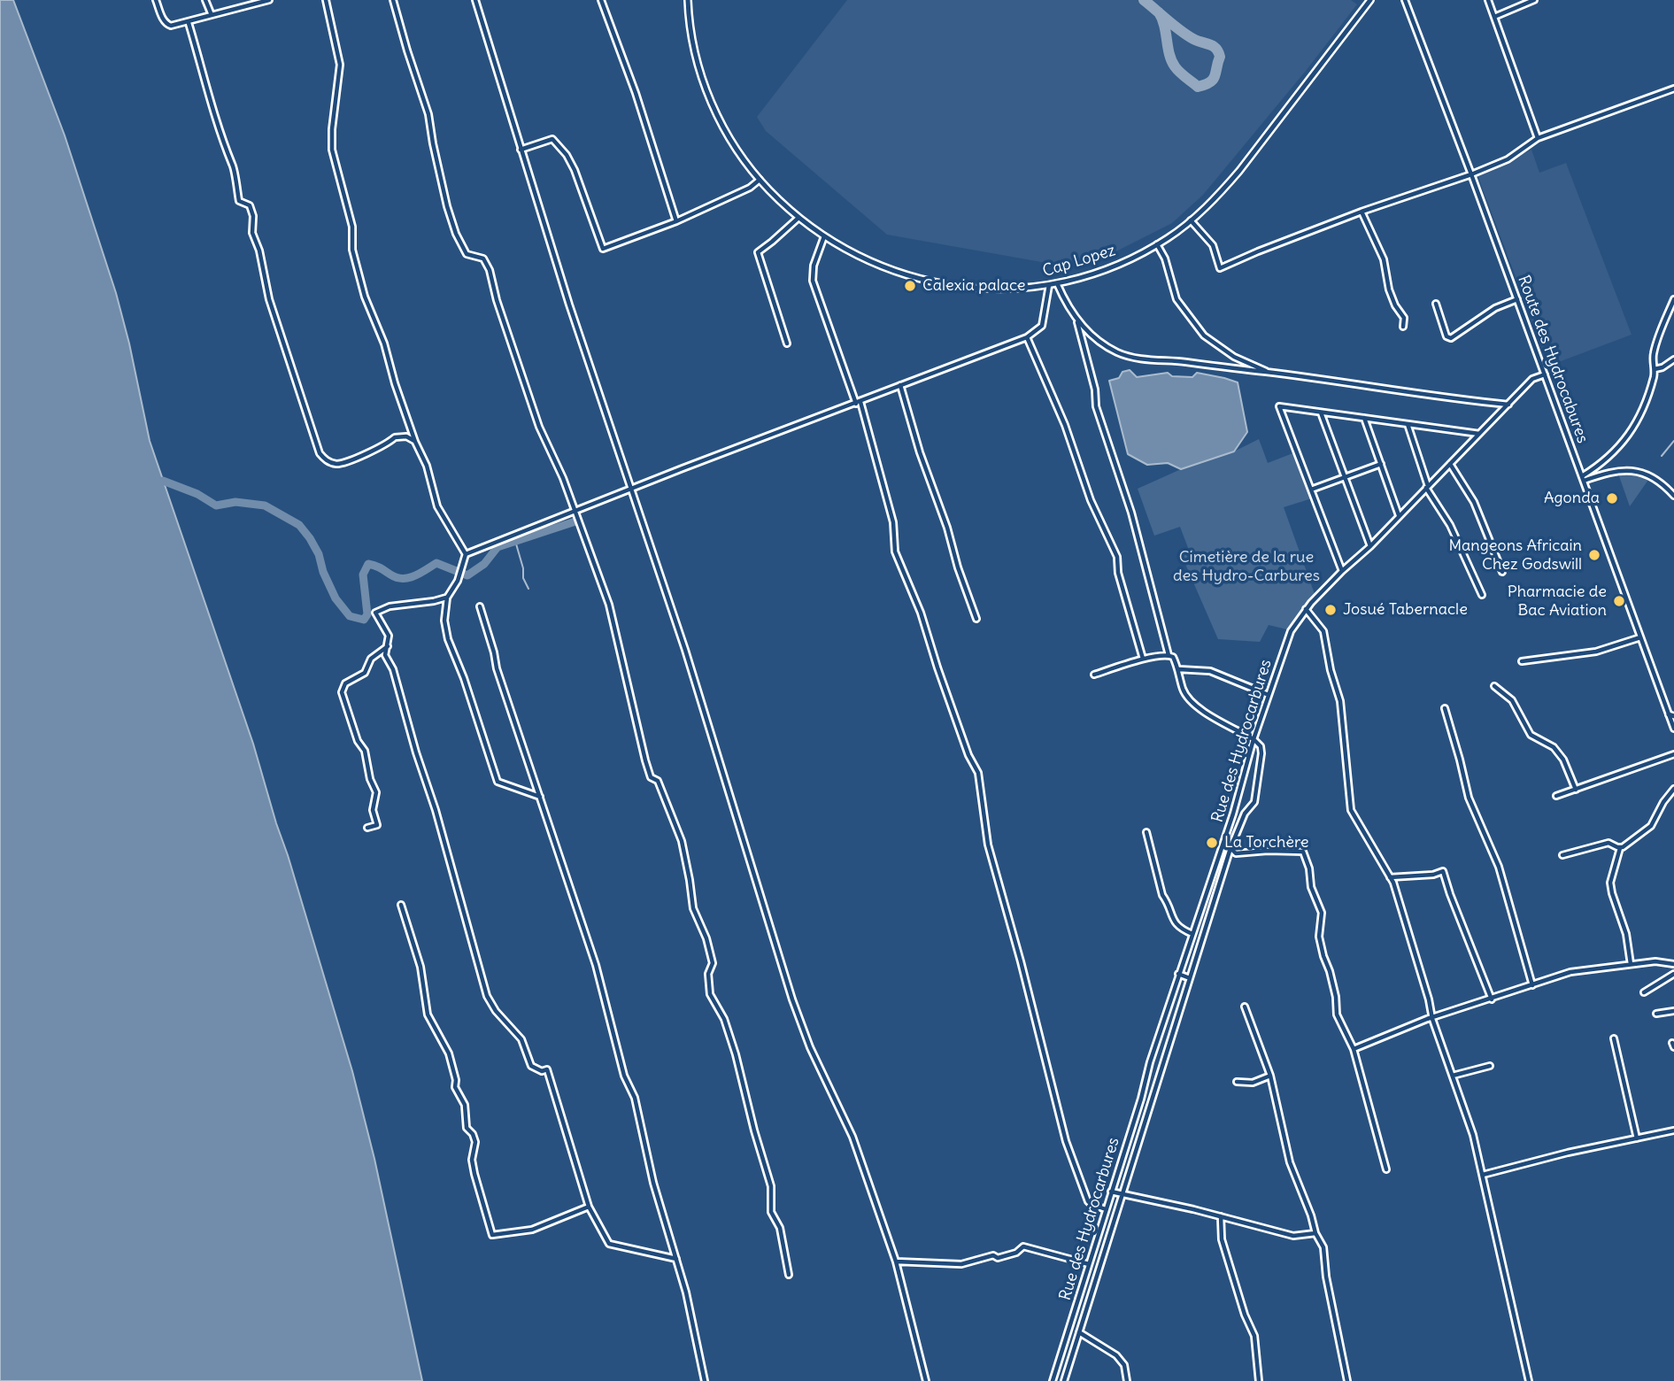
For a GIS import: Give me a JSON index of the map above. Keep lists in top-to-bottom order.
{
  "streets": {
    "street": ["Cap Lopez", "Route des Hydrocabures", "Rue des Hydrocarbures"]
  },
  "crossings": [
    ["Route des Hydrocabures", "Rue des Hydrocarbures"]
  ],
  "parks": ["Cimetière de la rue des Hydro-Carbures"],
  "places": [
    "Calexia palace",
    "Agonda",
    "Mangeons Africain Chez Godswill",
    "Pharmacie de Bac Aviation",
    "Josué Tabernacle",
    "La Torchère"
  ]
}
